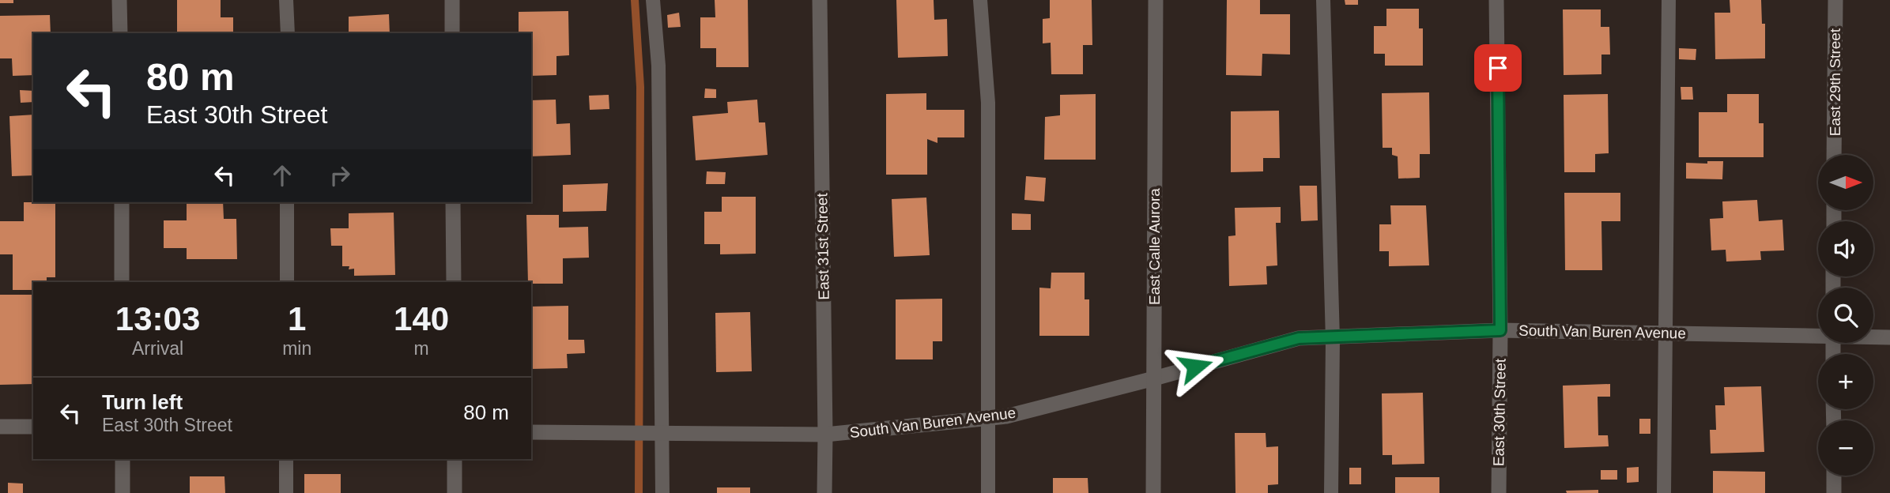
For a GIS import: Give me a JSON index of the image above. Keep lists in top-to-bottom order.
{
  "streets": {
    "street": [
      "East 29th Street",
      "East 31st Street",
      "East Calle Aurora",
      "South Van Buren Avenue",
      "East 30th Street"
    ]
  },
  "crossings": [
    ["East 31st Street", "South Van Buren Avenue"],
    ["East Calle Aurora", "South Van Buren Avenue"],
    ["South Van Buren Avenue", "East 30th Street"]
  ],
  "north": "right",
  "page": {
    "turn": ["80 m", "East 30th Street"],
    "map_buttons": ["+", "−"],
    "eta": [
      "13:03",
      "Arrival",
      "1",
      "min",
      "140",
      "m"
    ],
    "list": [
      {
        "name": "Turn left",
        "note": "East 30th Street",
        "value": "80 m"
      }
    ]
  }
}
